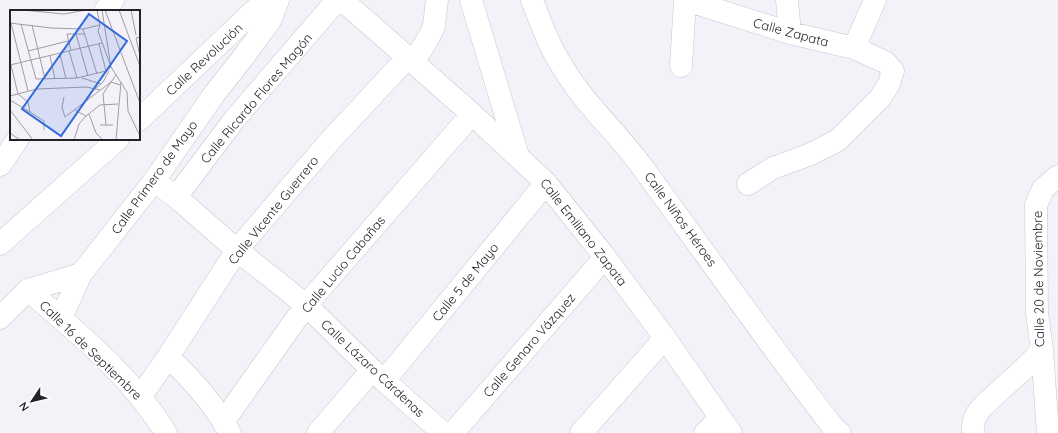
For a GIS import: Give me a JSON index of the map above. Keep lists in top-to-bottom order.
{
  "streets": {
    "street": [
      "Calle Zapata",
      "Calle Revolución",
      "Calle Ricardo Flores Magón",
      "Calle Primero de Mayo",
      "Calle Vicente Guerrero",
      "Calle Niños Héroes",
      "Calle Emiliano Zapata",
      "Calle Lucio Cabañas",
      "Calle 20 de Noviembre",
      "Calle 5 de Mayo",
      "Calle Genaro Vázquez",
      "Calle 16 de Septiembre",
      "Calle Lázaro Cárdenas"
    ]
  },
  "crossings": [
    ["Calle Ricardo Flores Magón", "Calle Lázaro Cárdenas"],
    ["Calle Primero de Mayo", "Calle 16 de Septiembre"],
    ["Calle Primero de Mayo", "Calle Lázaro Cárdenas"],
    ["Calle Vicente Guerrero", "Calle Emiliano Zapata"],
    ["Calle Vicente Guerrero", "Calle 16 de Septiembre"],
    ["Calle Vicente Guerrero", "Calle Lázaro Cárdenas"],
    ["Calle Emiliano Zapata", "Calle Lucio Cabañas"],
    ["Calle Emiliano Zapata", "Calle 5 de Mayo"],
    ["Calle Emiliano Zapata", "Calle Genaro Vázquez"],
    ["Calle Lucio Cabañas", "Calle Lázaro Cárdenas"],
    ["Calle 5 de Mayo", "Calle Lázaro Cárdenas"]
  ],
  "north": "bottom left"
}
